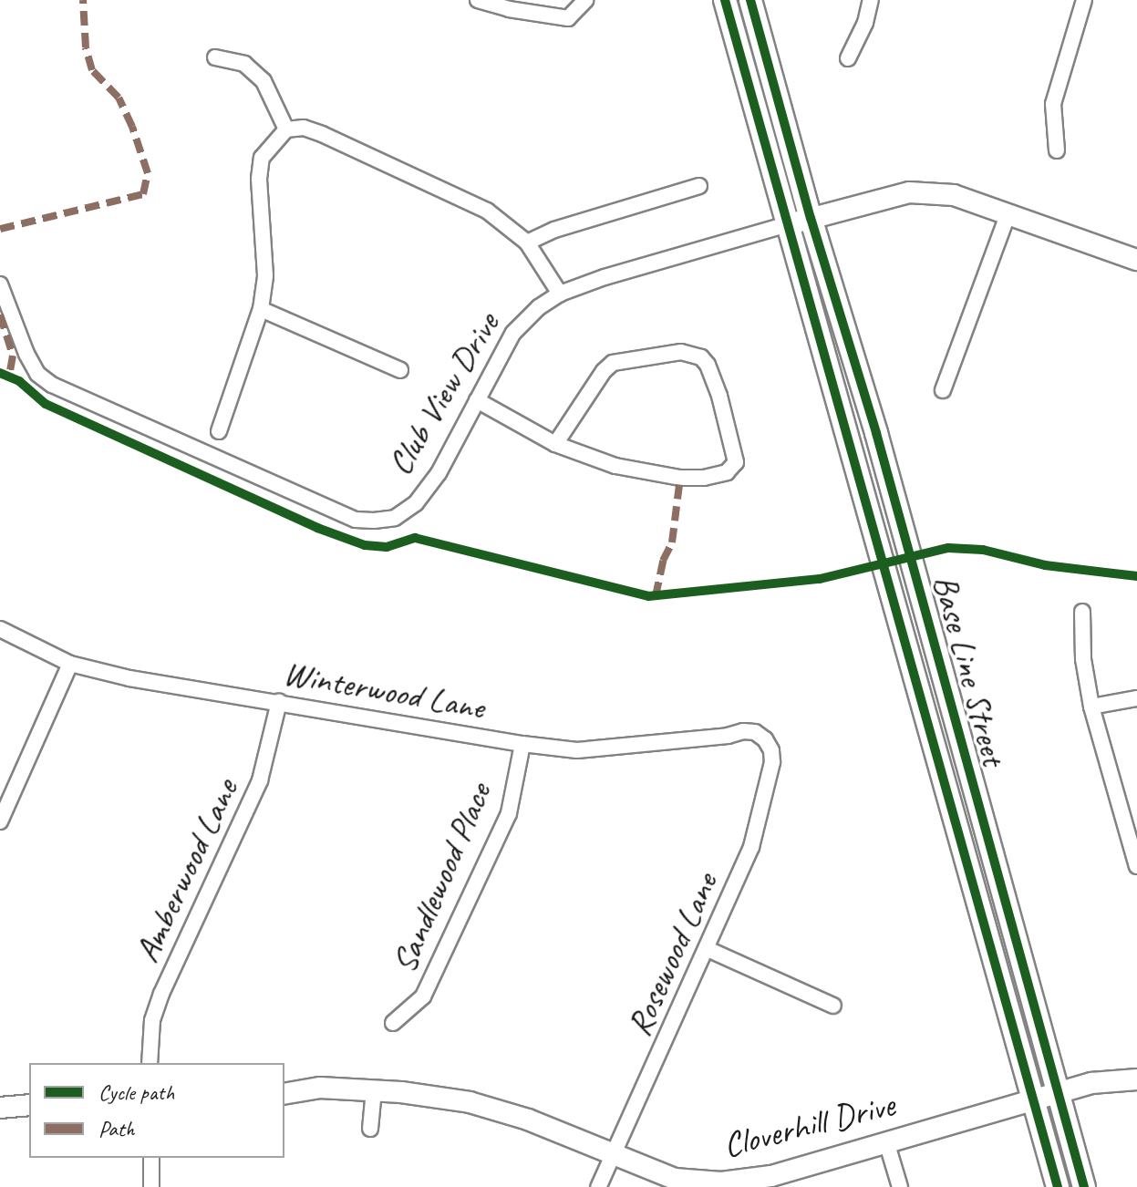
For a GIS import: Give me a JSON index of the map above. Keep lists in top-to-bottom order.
{
  "streets": {
    "main road": ["Base Line Street"],
    "street": [
      "Club View Drive",
      "Winterwood Lane",
      "Amberwood Lane",
      "Sandlewood Place",
      "Rosewood Lane",
      "Cloverhill Drive"
    ]
  },
  "crossings": [
    ["Club View Drive", "Base Line Street"],
    ["Base Line Street", "Cloverhill Drive"],
    ["Winterwood Lane", "Amberwood Lane"],
    ["Winterwood Lane", "Sandlewood Place"],
    ["Winterwood Lane", "Rosewood Lane"],
    ["Rosewood Lane", "Cloverhill Drive"]
  ],
  "legend": ["Cycle path", "Path"]
}
